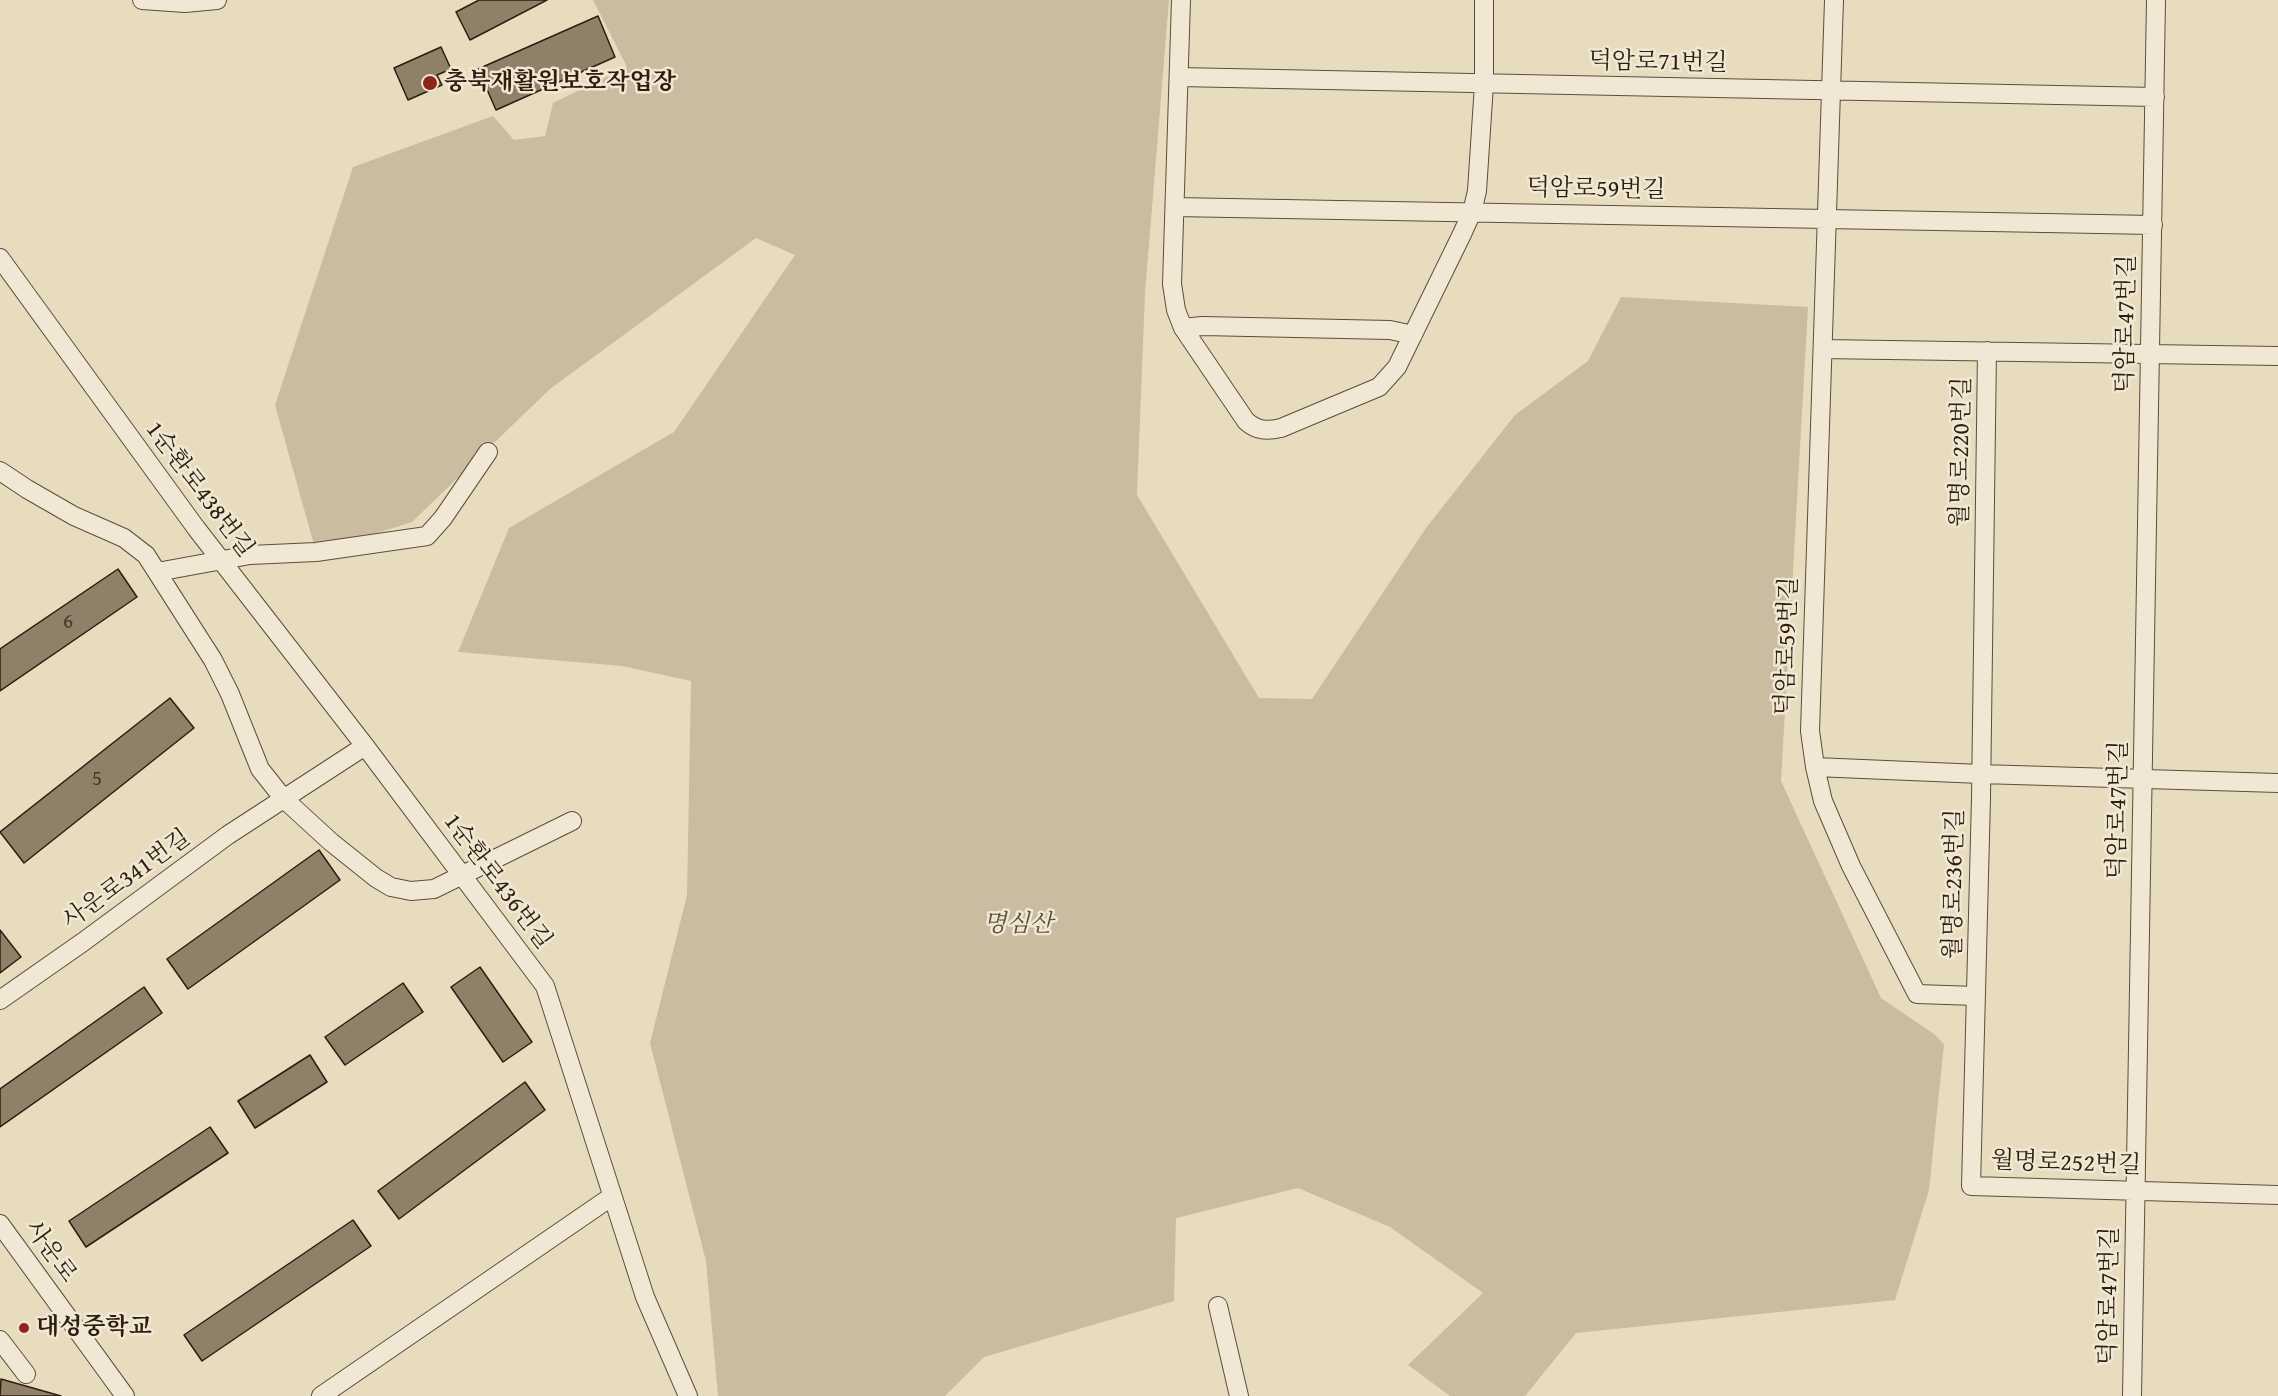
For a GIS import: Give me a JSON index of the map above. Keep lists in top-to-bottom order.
{
  "streets": {
    "street": [
      "덕암로71번길",
      "덕암로59번길",
      "덕암로47번길",
      "월명로220번길",
      "1순환로438번길",
      "사운로341번길",
      "1순환로436번길",
      "월명로236번길",
      "월명로252번길",
      "사운로"
    ]
  },
  "crossings": [
    ["덕암로71번길", "덕암로59번길"],
    ["덕암로59번길", "덕암로47번길"],
    ["덕암로59번길", "월명로220번길"],
    ["덕암로59번길", "월명로236번길"],
    ["덕암로59번길", "월명로252번길"],
    ["덕암로47번길", "월명로220번길"],
    ["덕암로47번길", "월명로236번길"],
    ["덕암로47번길", "월명로252번길"],
    ["월명로220번길", "월명로236번길"],
    ["1순환로438번길", "1순환로436번길"],
    ["월명로236번길", "월명로252번길"]
  ],
  "parks": ["명심산"],
  "places": ["충북재활원보호작업장", "대성중학교"],
  "house_numbers": ["6", "5"]
}
